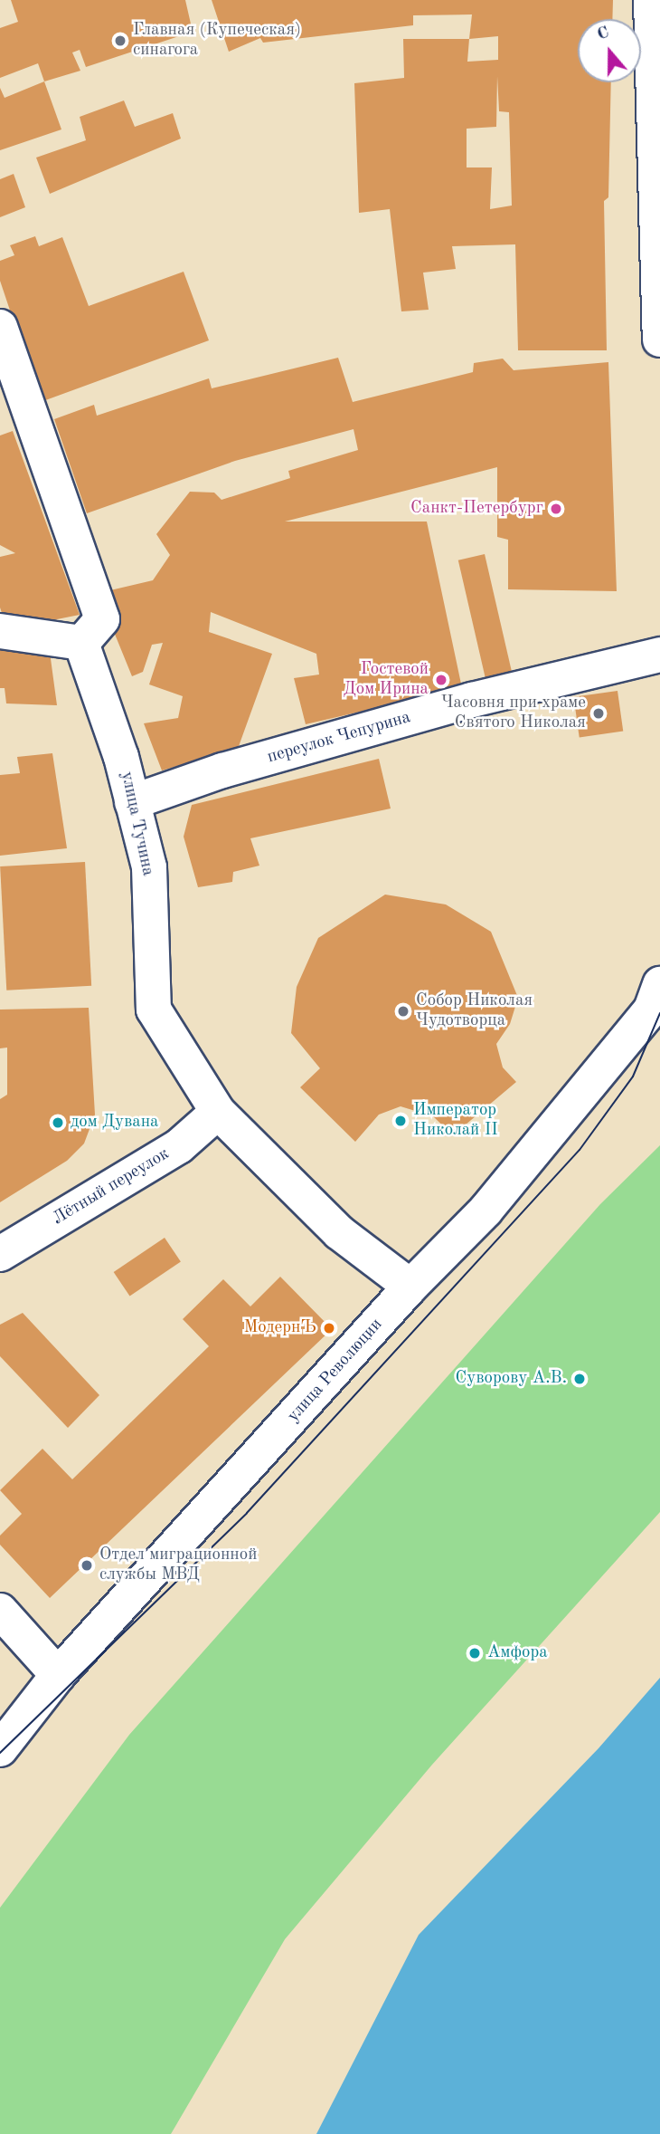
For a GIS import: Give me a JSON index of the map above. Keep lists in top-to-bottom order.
{
  "streets": {
    "street": [
      "переулок Чепурина",
      "улица Тучина",
      "Лётный переулок",
      "улица Революции"
    ]
  },
  "crossings": [
    ["переулок Чепурина", "улица Тучина"],
    ["улица Тучина", "Лётный переулок"],
    ["улица Тучина", "улица Революции"]
  ],
  "places": [
    "Главная (Купеческая) синагога",
    "Санкт-Петербург",
    "Гостевой Дом Ирина",
    "Часовня при храме Святого Николая",
    "Собор Николая Чудотворца",
    "Император Николай II",
    "дом Дувана",
    "МодернЪ",
    "Суворову А.В.",
    "Отдел миграционной службы МВД",
    "Амфора"
  ],
  "north": "top"
}
